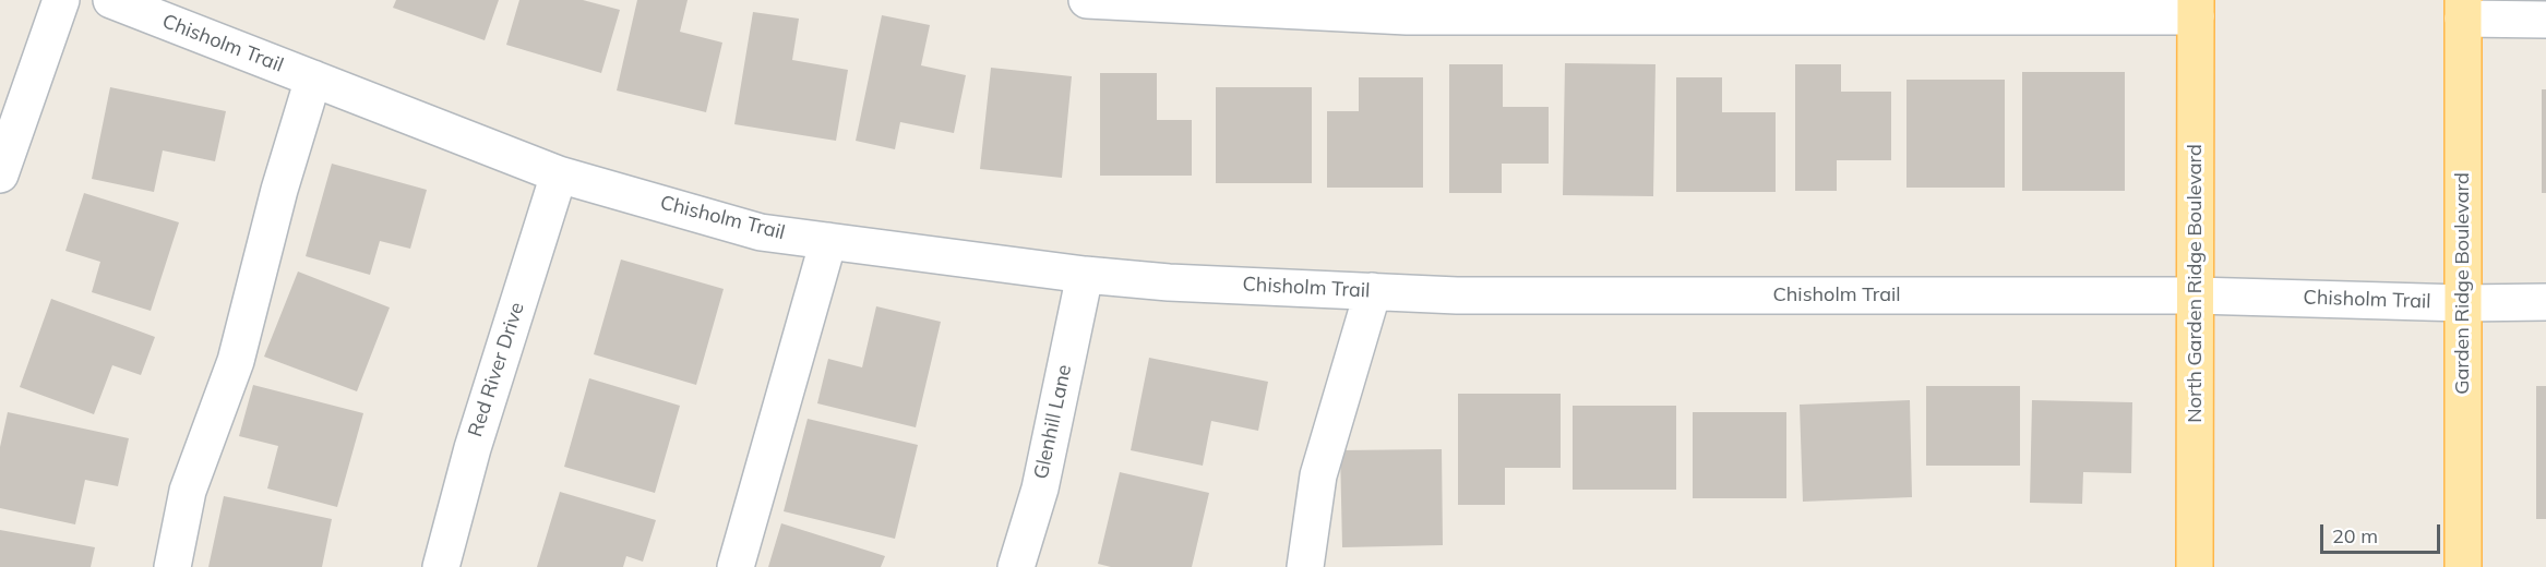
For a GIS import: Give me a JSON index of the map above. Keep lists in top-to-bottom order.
{
  "streets": {
    "main road": ["North Garden Ridge Boulevard", "Garden Ridge Boulevard"],
    "street": ["Chisholm Trail", "Red River Drive", "Glenhill Lane"]
  },
  "crossings": [
    ["Chisholm Trail", "North Garden Ridge Boulevard"],
    ["Chisholm Trail", "Garden Ridge Boulevard"],
    ["Chisholm Trail", "Red River Drive"],
    ["Chisholm Trail", "Glenhill Lane"]
  ],
  "scale_bar": "20 m"
}
